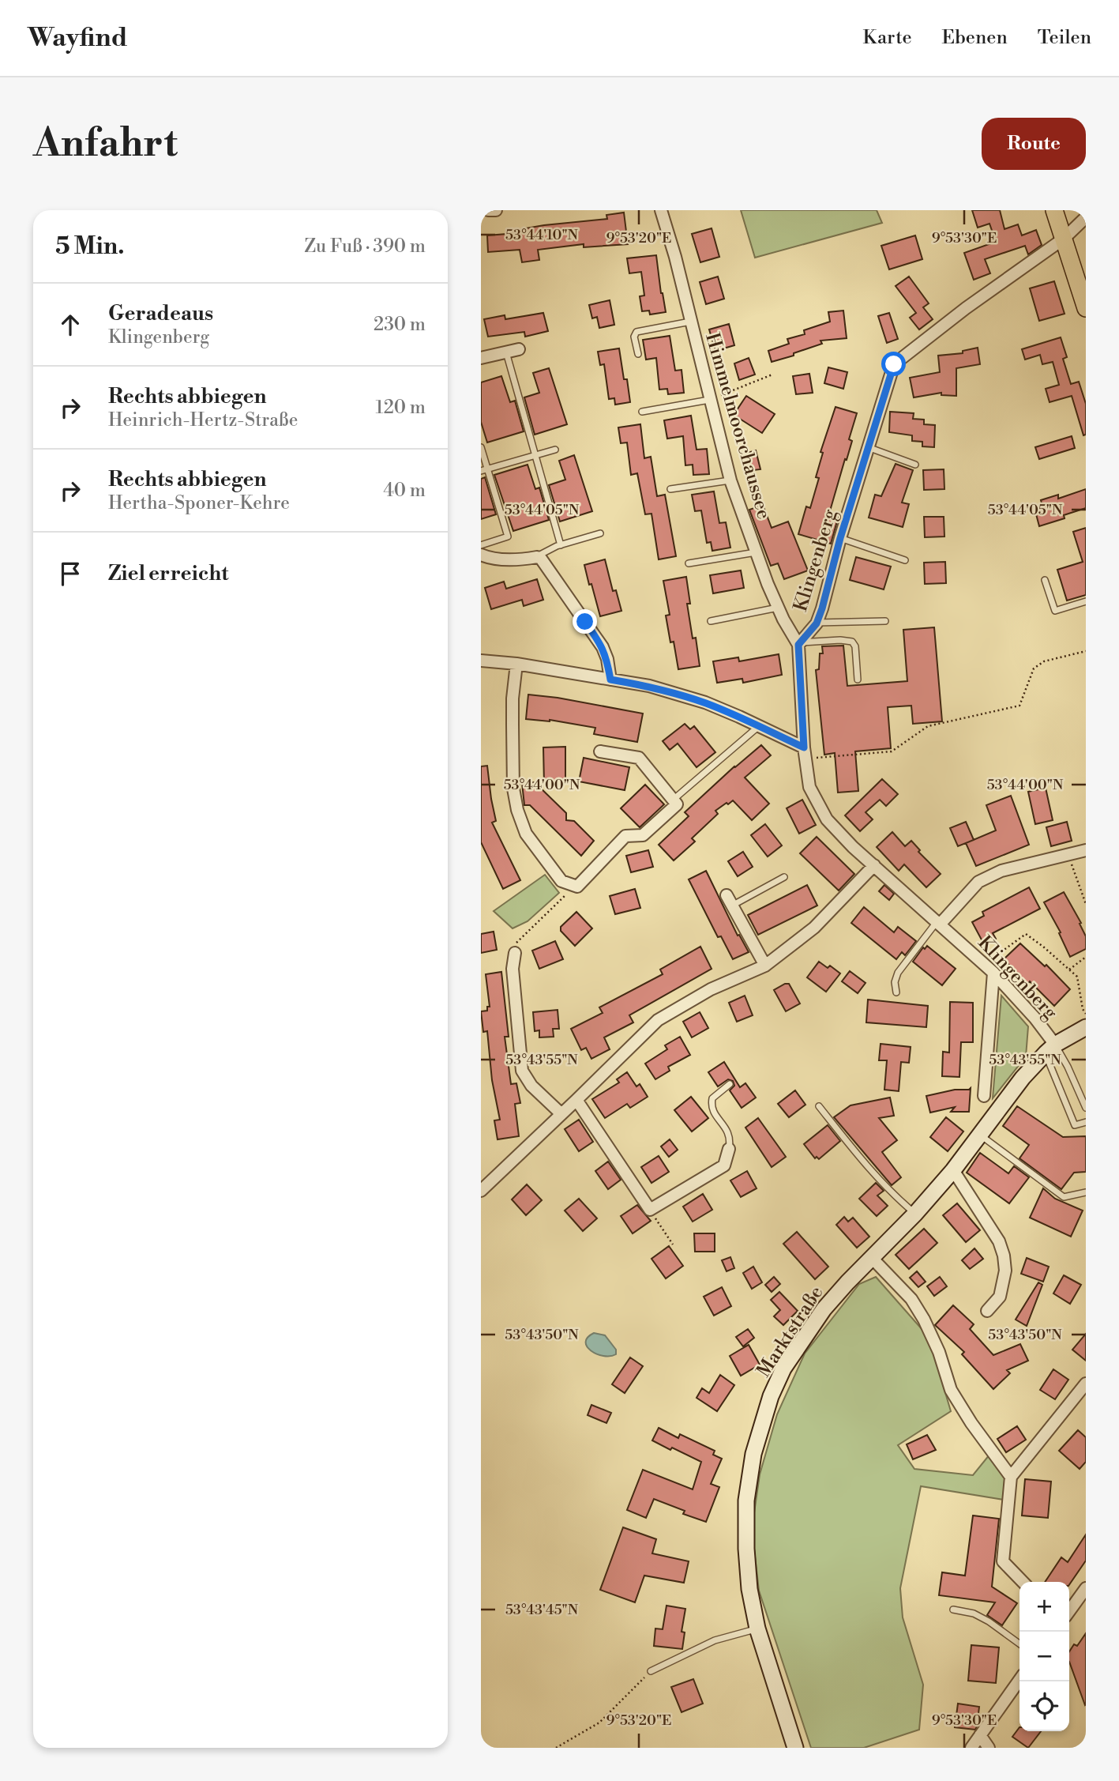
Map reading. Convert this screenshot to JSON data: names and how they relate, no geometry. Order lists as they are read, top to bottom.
{
  "streets": {
    "main road": ["Marktstraße"],
    "street": ["Himmelmoorchaussee", "Klingenberg"]
  },
  "crossings": [
    ["Himmelmoorchaussee", "Klingenberg"],
    ["Klingenberg", "Marktstraße"]
  ],
  "page": {
    "header": "Wayfind",
    "nav": ["Karte", "Ebenen", "Teilen"],
    "buttons": "Route",
    "title": "Anfahrt",
    "heading": ["5 Min.", "Zu Fuß · 390 m"],
    "list": [
      ["Geradeaus", "Klingenberg", "230 m"],
      ["Rechts abbiegen", "Heinrich-Hertz-Straße", "120 m"],
      ["Rechts abbiegen", "Hertha-Sponer-Kehre", "40 m"],
      "Ziel erreicht"
    ],
    "map_buttons": ["+", "−"]
  },
  "coordinates": [
    "53°44'10\"N",
    "9°53'20\"E",
    "9°53'30\"E",
    "53°44'05\"N",
    "53°44'00\"N",
    "53°43'55\"N",
    "53°43'50\"N",
    "53°43'45\"N"
  ]
}
